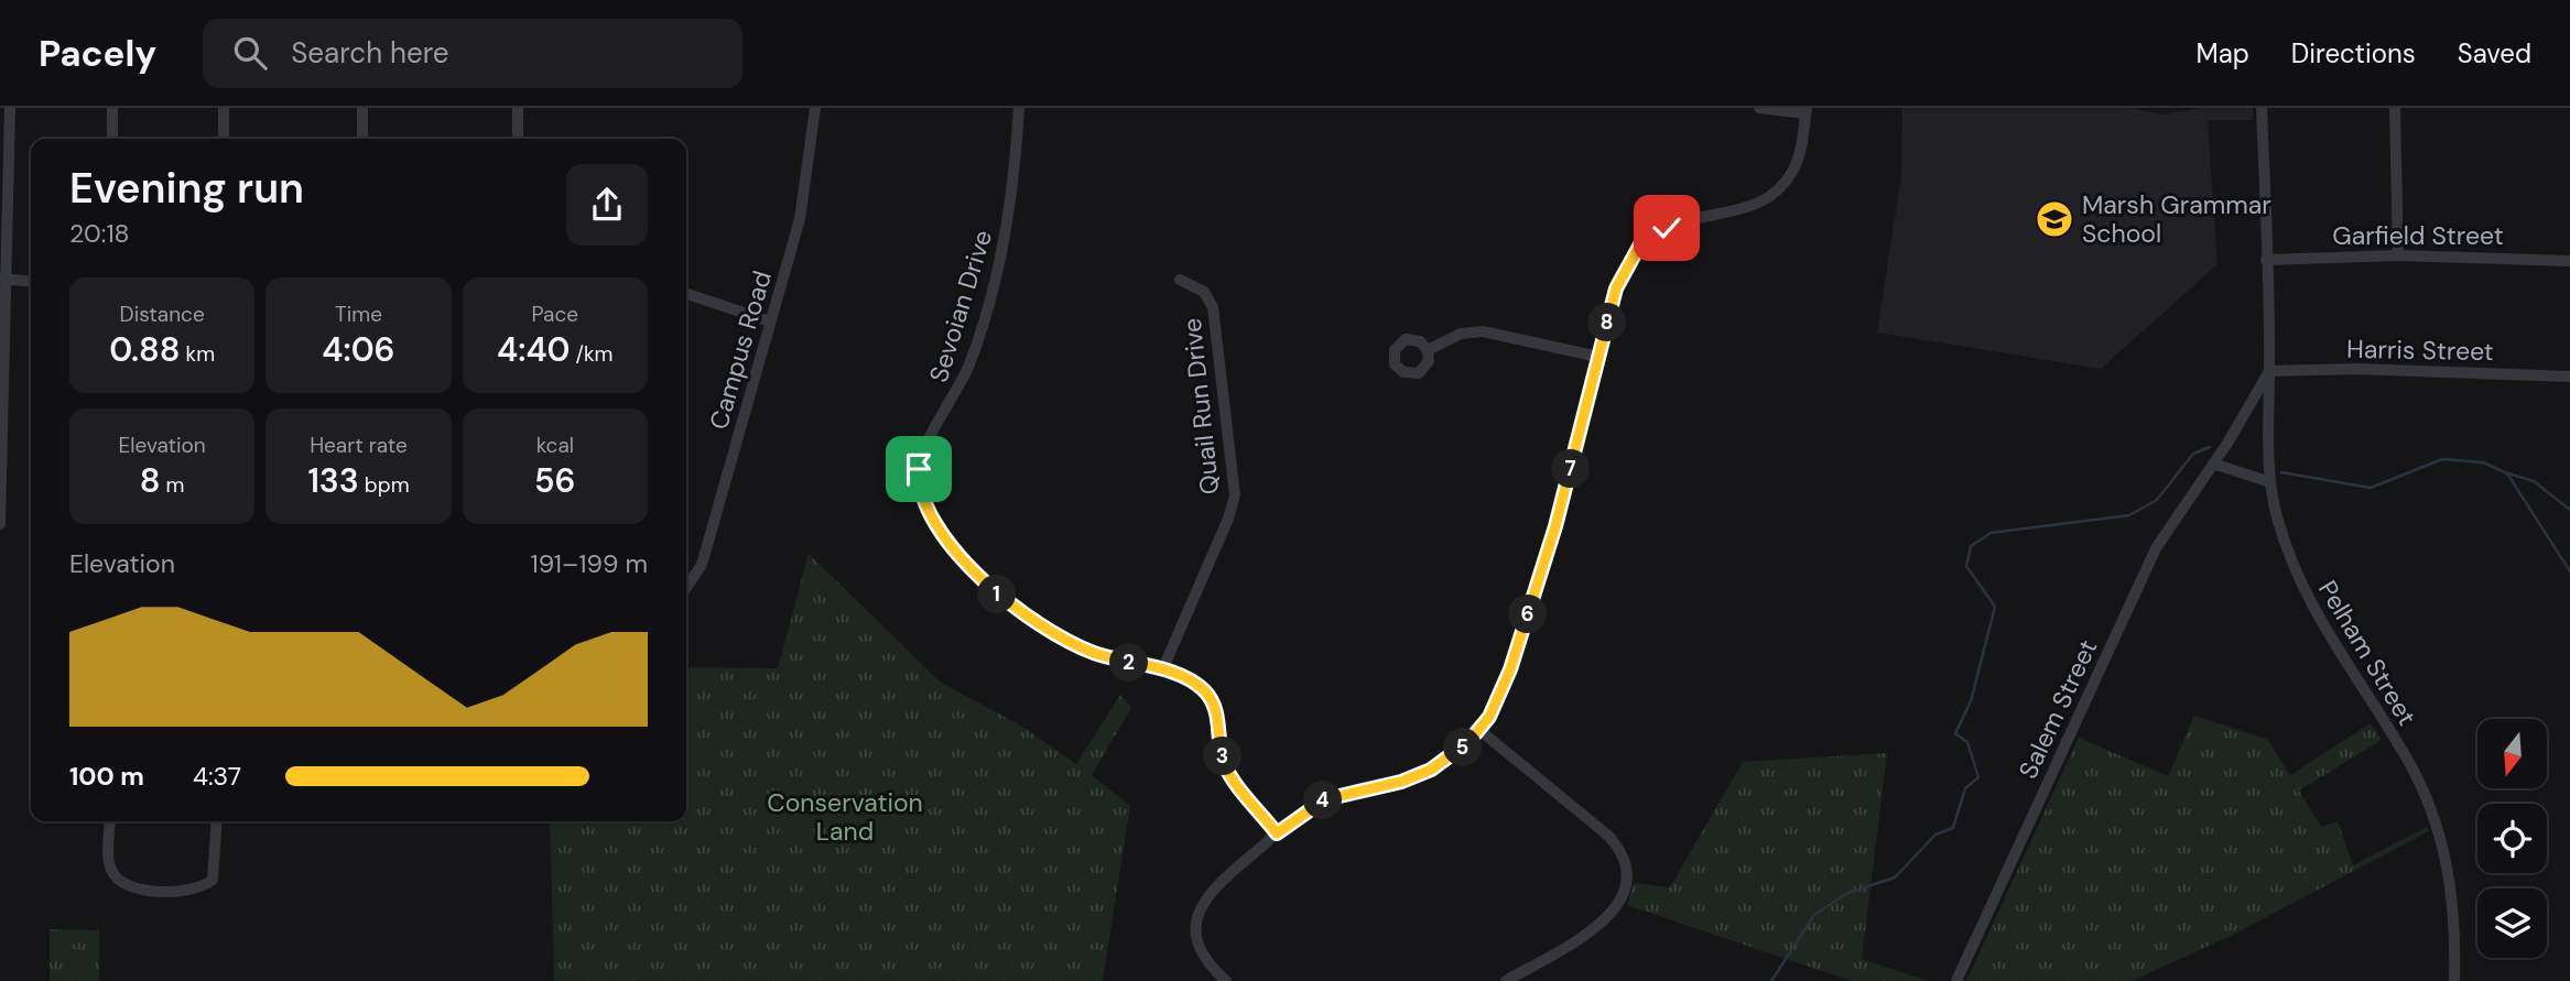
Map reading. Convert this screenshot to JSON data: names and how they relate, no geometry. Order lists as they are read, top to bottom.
{
  "streets": {
    "street": [
      "Garfield Street",
      "Sevoian Drive",
      "Campus Road",
      "Harris Street",
      "Quail Run Drive",
      "Pelham Street",
      "Salem Street"
    ]
  },
  "crossings": [
    ["Garfield Street", "Pelham Street"],
    ["Sevoian Drive", "Quail Run Drive"],
    ["Harris Street", "Pelham Street"],
    ["Harris Street", "Salem Street"],
    ["Pelham Street", "Salem Street"]
  ],
  "parks": ["Conservation Land"],
  "places": {
    "school or university": ["Marsh Grammar School"]
  },
  "north": "bottom",
  "page": {
    "header": "Pacely",
    "search": "Search here",
    "nav": ["Map", "Directions", "Saved"],
    "heading": ["Evening run", "20:18"],
    "stats": [
      ["Distance", "0.88 km"],
      ["Time", "4:06"],
      ["Pace", "4:40 /km"],
      ["Elevation", "8 m"],
      ["Heart rate", "133 bpm"],
      ["kcal", "56"]
    ],
    "pins": [
      "8",
      "7",
      "1",
      "6",
      "2",
      "5",
      "3",
      "4"
    ],
    "chart": ["Elevation", "191–199 m"],
    "list": [
      {
        "name": "100 m",
        "note": "4:37"
      }
    ]
  }
}
